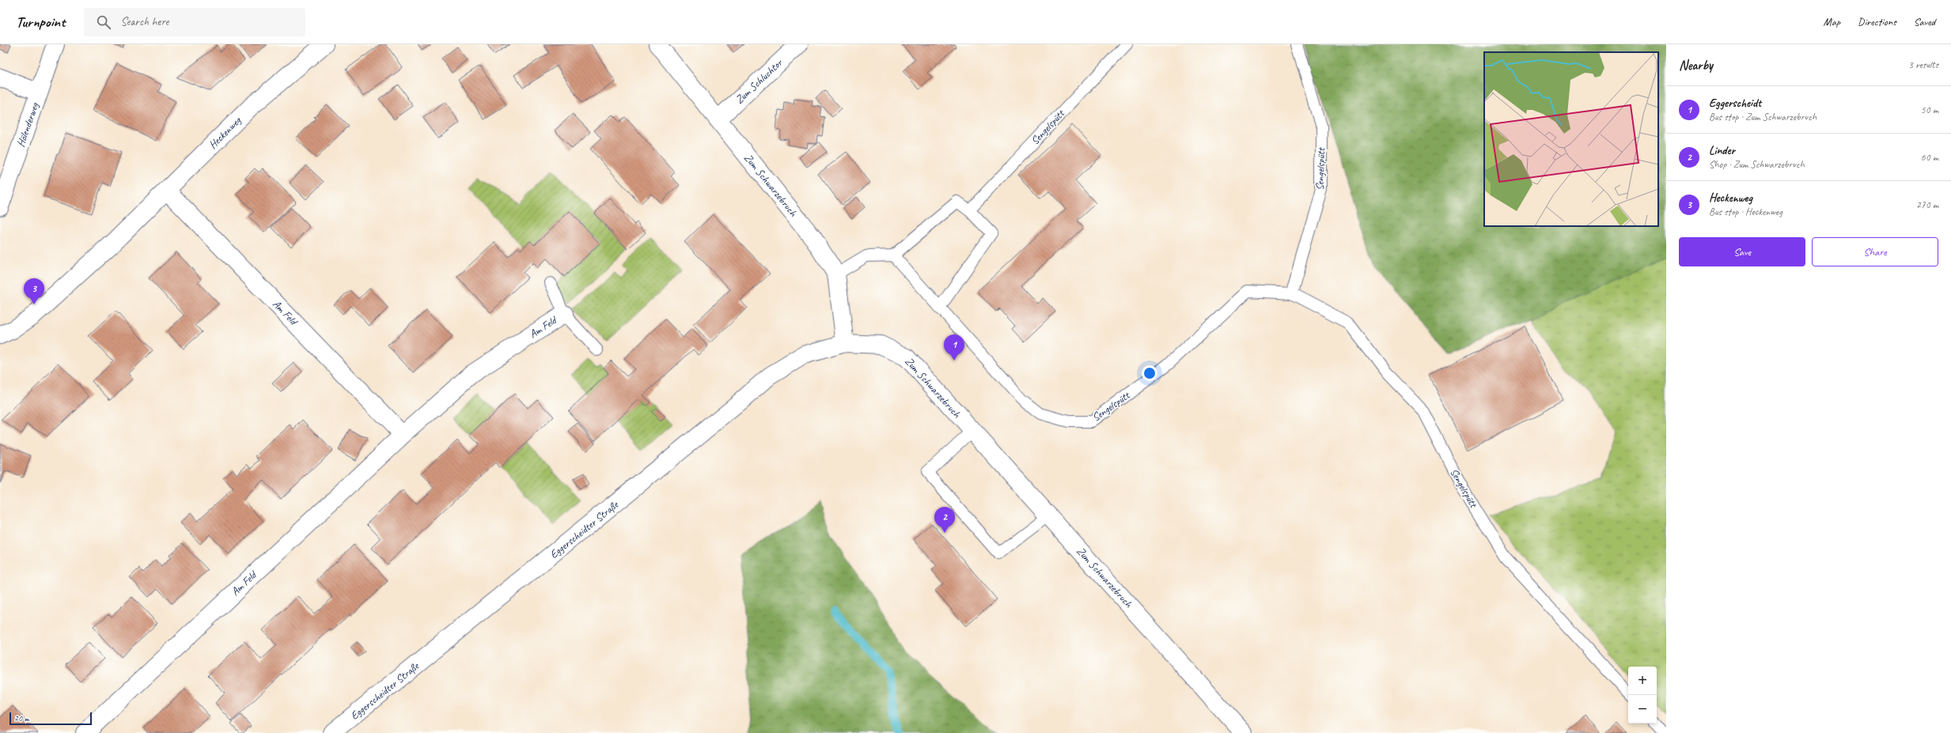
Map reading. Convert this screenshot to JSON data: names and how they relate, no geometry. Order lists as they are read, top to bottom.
{
  "streets": {
    "street": [
      "Zum Schluchtor",
      "Hölenderweg",
      "Heckenweg",
      "Zum Schwarzebruch",
      "Am Feld",
      "Eggerscheidter Straße"
    ],
    "lane": ["Sengelspütt"]
  },
  "crossings": [
    ["Zum Schluchtor", "Zum Schwarzebruch"],
    ["Heckenweg", "Am Feld"],
    ["Zum Schwarzebruch", "Eggerscheidter Straße"]
  ],
  "scale_bar": "20 m",
  "page": {
    "header": "Turnpoint",
    "search": "Search here",
    "nav": ["Map", "Directions", "Saved"],
    "heading": ["Nearby", "3 results"],
    "list": [
      {
        "mark": "1",
        "name": "Eggerscheidt",
        "note": "Bus stop · Zum Schwarzebruch",
        "value": "50 m"
      },
      {
        "mark": "2",
        "name": "Linder",
        "note": "Shop · Zum Schwarzebruch",
        "value": "60 m"
      },
      {
        "mark": "3",
        "name": "Heckenweg",
        "note": "Bus stop · Heckenweg",
        "value": "270 m"
      }
    ],
    "buttons": ["Save", "Share"],
    "pins": ["3", "1", "2"],
    "map_buttons": ["+", "−"],
    "scale": "20 m"
  }
}
